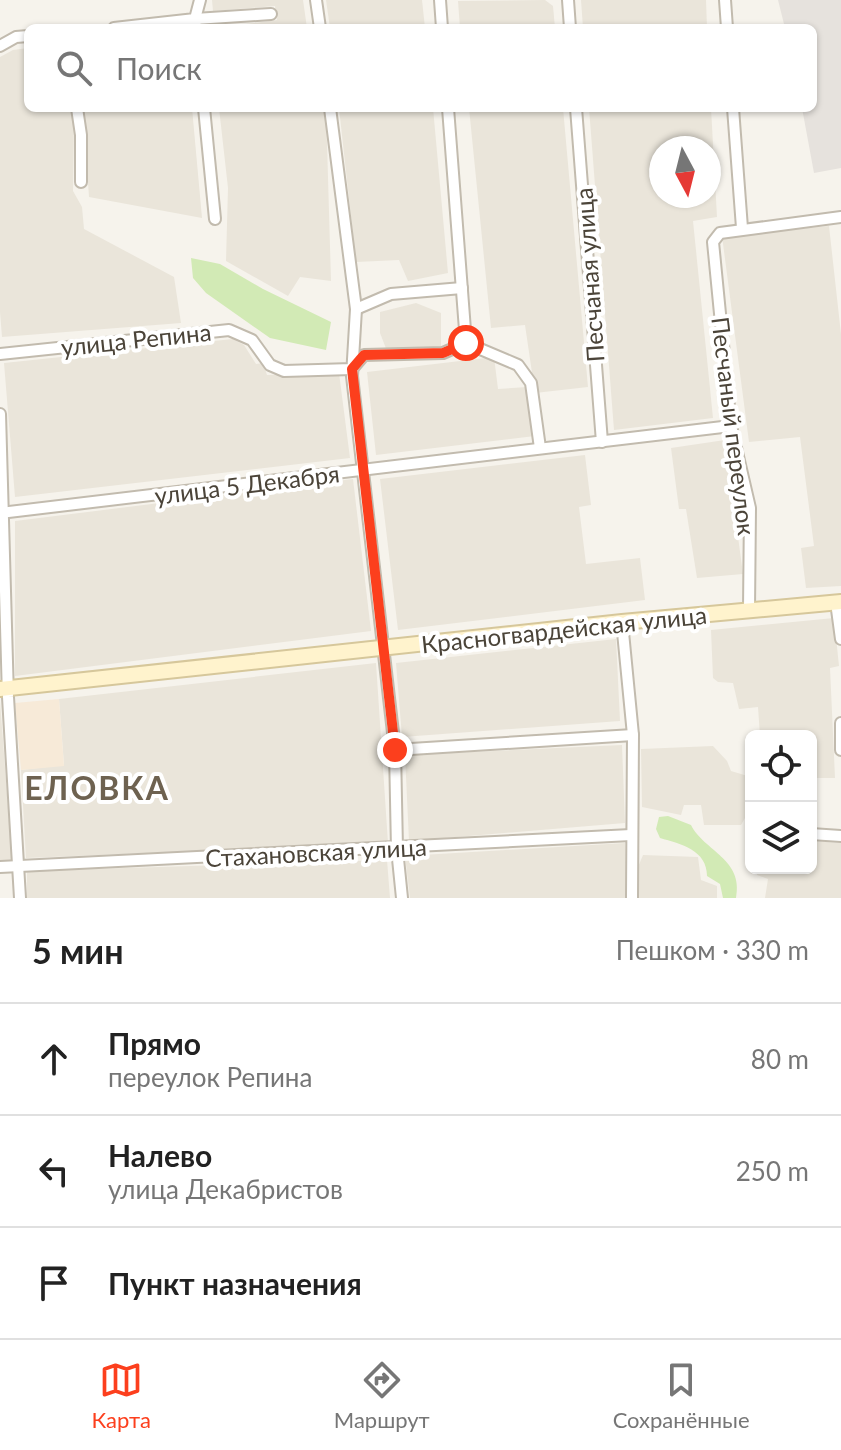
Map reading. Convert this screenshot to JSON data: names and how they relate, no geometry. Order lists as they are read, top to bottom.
{
  "streets": {
    "main road": ["Красногвардейская улица"],
    "street": [
      "Песчаная улица",
      "улица Репина",
      "Песчаный переулок",
      "улица 5 Декабря",
      "Стахановская улица"
    ]
  },
  "crossings": [
    ["Песчаная улица", "улица 5 Декабря"],
    ["Песчаный переулок", "улица 5 Декабря"],
    ["Песчаный переулок", "Красногвардейская улица"]
  ],
  "districts": ["ЕЛОВКА"],
  "north": "bottom",
  "page": {
    "search": "Поиск",
    "heading": ["5 мин", "Пешком · 330 m"],
    "list": [
      ["Прямо", "переулок Репина", "80 m"],
      ["Налево", "улица Декабристов", "250 m"],
      "Пункт назначения"
    ],
    "nav": ["Карта", "Маршрут", "Сохранённые"]
  }
}
